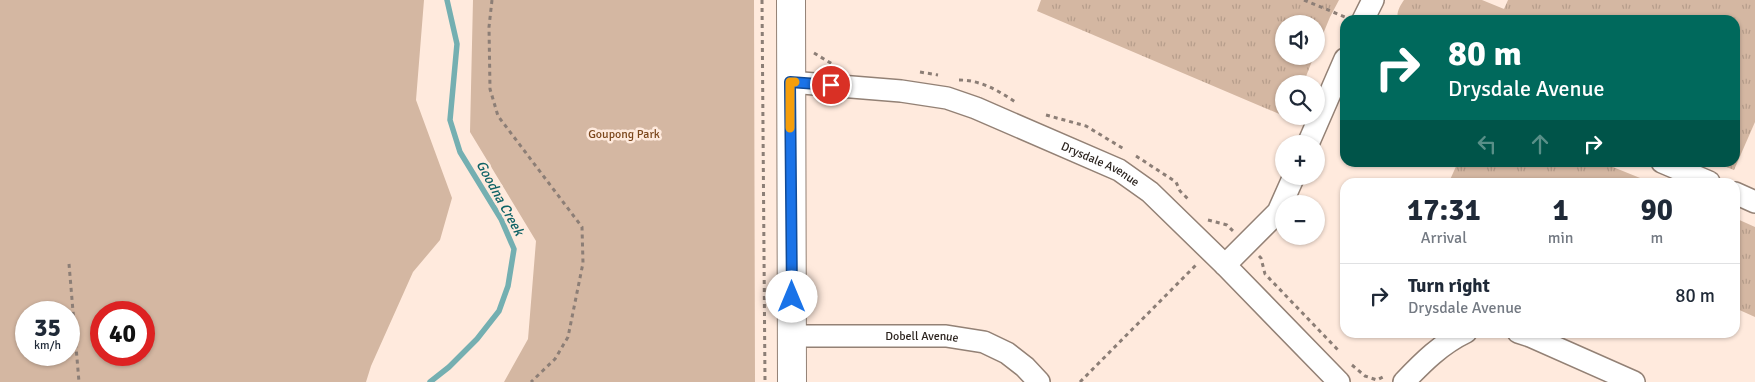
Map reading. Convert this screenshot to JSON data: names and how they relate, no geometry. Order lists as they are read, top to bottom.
{
  "streets": {
    "street": ["Drysdale Avenue", "Dobell Avenue"]
  },
  "water": ["Goodna Creek"],
  "parks": ["Goupong Park"],
  "page": {
    "map_buttons": ["+", "−"],
    "turn": ["80 m", "Drysdale Avenue"],
    "eta": [
      "17:31",
      "Arrival",
      "1",
      "min",
      "90",
      "m"
    ],
    "list": [
      {
        "name": "Turn right",
        "note": "Drysdale Avenue",
        "value": "80 m"
      }
    ],
    "speed": "35 km/h",
    "limit": "40"
  }
}
